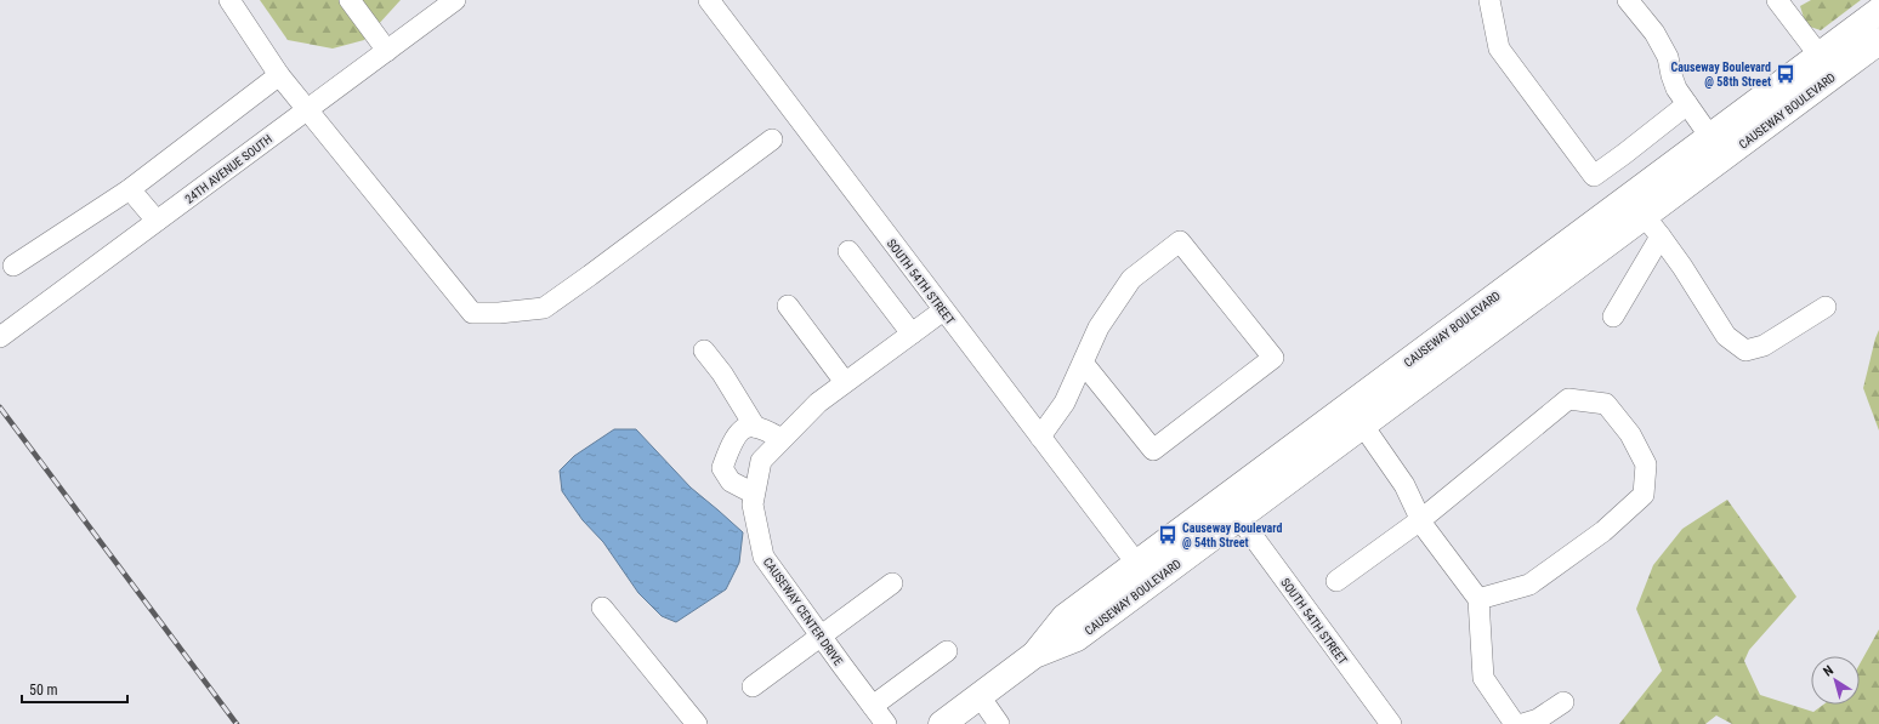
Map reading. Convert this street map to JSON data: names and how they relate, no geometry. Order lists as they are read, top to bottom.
{
  "streets": {
    "main road": ["CAUSEWAY BOULEVARD"],
    "street": ["24TH AVENUE SOUTH", "SOUTH 54TH STREET", "CAUSEWAY CENTER DRIVE"]
  },
  "crossings": [
    ["CAUSEWAY BOULEVARD", "SOUTH 54TH STREET"],
    ["SOUTH 54TH STREET", "CAUSEWAY CENTER DRIVE"]
  ],
  "places": {
    "bus stop": ["Causeway Boulevard @ 58th Street", "Causeway Boulevard @ 54th Street"]
  },
  "scale_bar": "50 m",
  "north": "top left"
}
